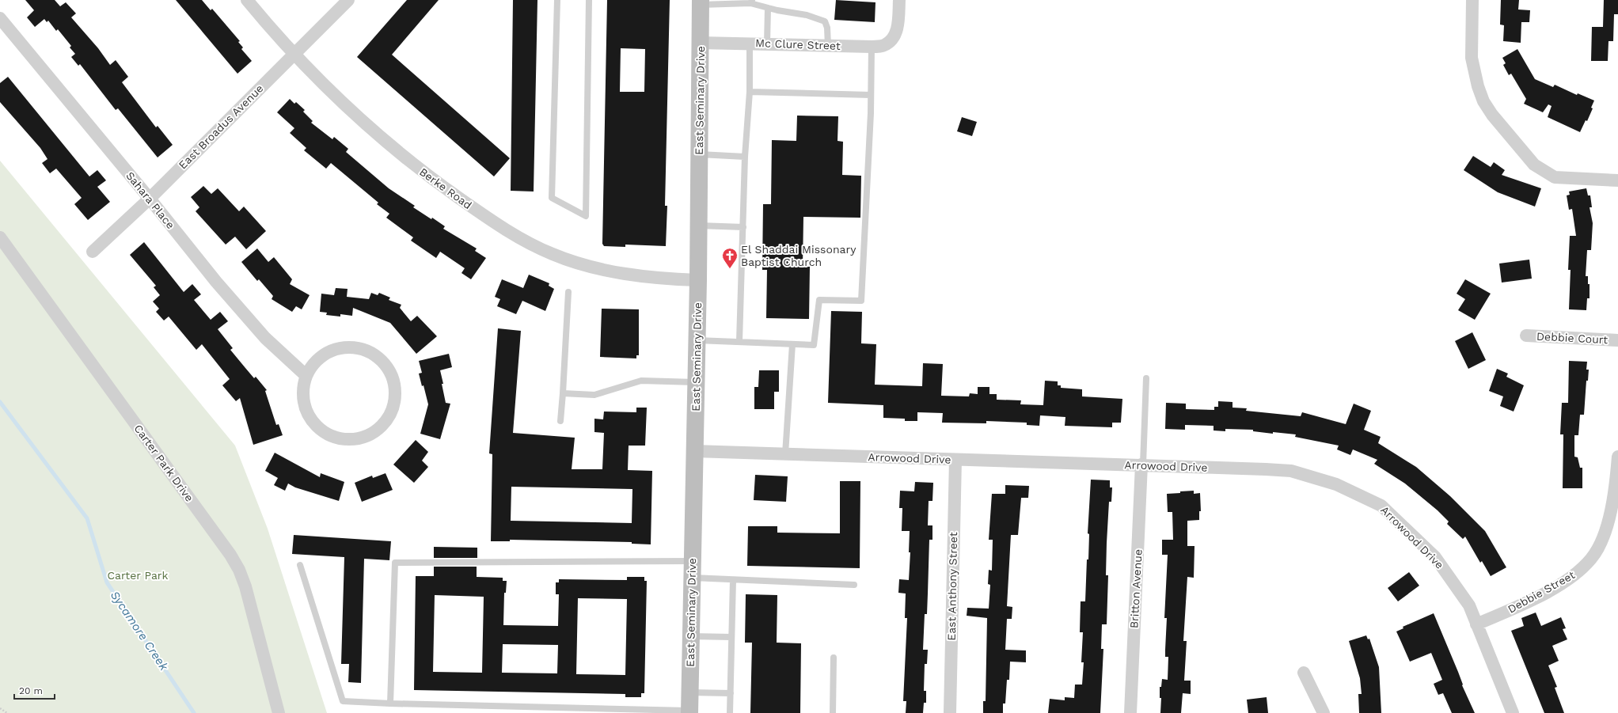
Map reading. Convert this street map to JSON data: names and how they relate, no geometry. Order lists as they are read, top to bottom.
{
  "streets": {
    "main road": ["East Seminary Drive"],
    "street": [
      "Mc Clure Street",
      "East Broadus Avenue",
      "Berke Road",
      "Sahara Place",
      "Debbie Court",
      "Arrowood Drive",
      "Carter Park Drive",
      "East Anthony Street",
      "Britton Avenue",
      "Debbie Street"
    ]
  },
  "crossings": [
    ["Mc Clure Street", "East Seminary Drive"],
    ["East Seminary Drive", "Berke Road"],
    ["East Seminary Drive", "Arrowood Drive"],
    ["East Broadus Avenue", "Berke Road"],
    ["East Broadus Avenue", "Sahara Place"],
    ["Arrowood Drive", "East Anthony Street"],
    ["Arrowood Drive", "Britton Avenue"],
    ["Arrowood Drive", "Debbie Street"]
  ],
  "water": ["Sycamore Creek"],
  "parks": ["Carter Park"],
  "places": {
    "church": ["El Shaddai Missonary Baptist Church"]
  },
  "scale_bar": "20 m"
}
